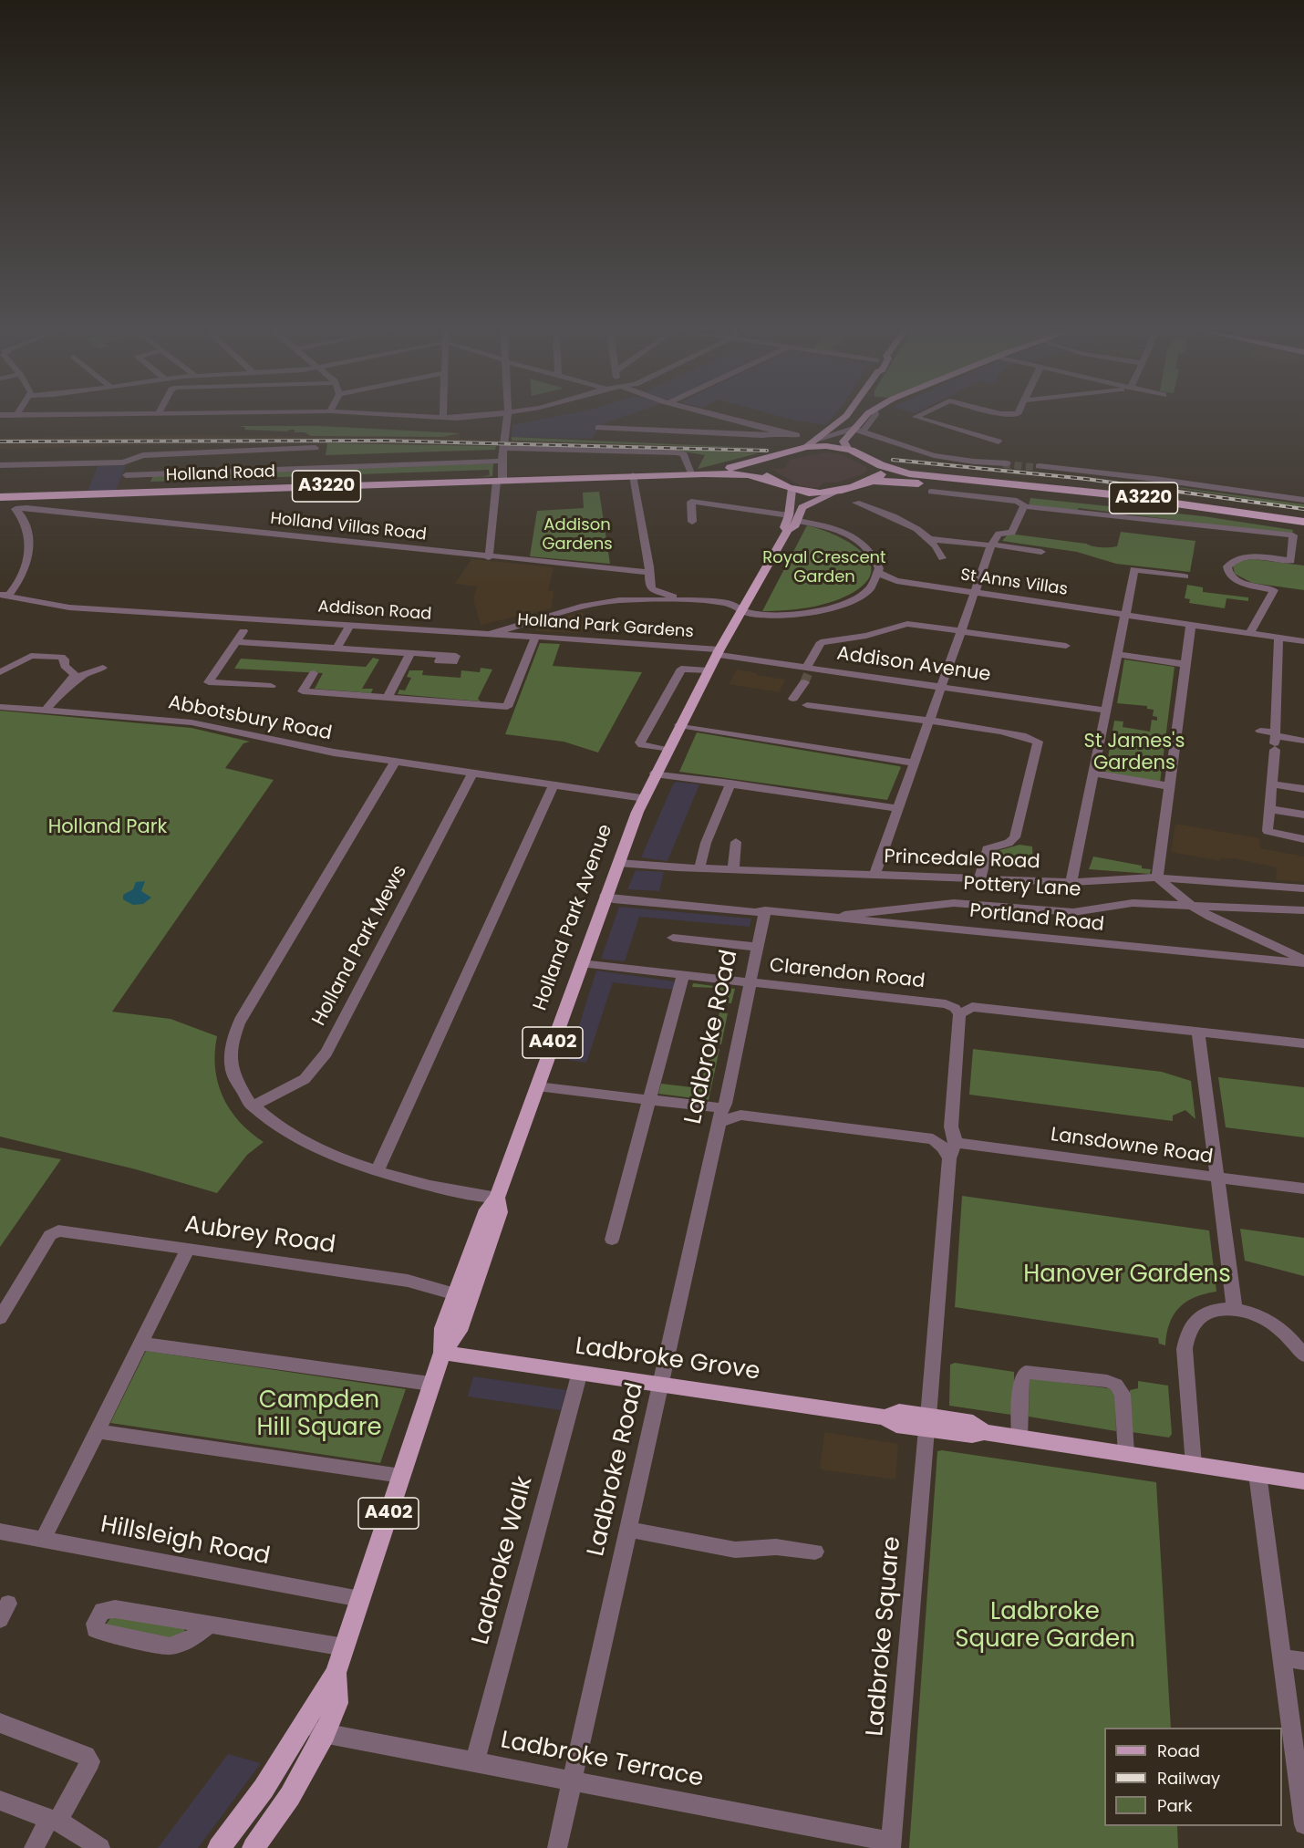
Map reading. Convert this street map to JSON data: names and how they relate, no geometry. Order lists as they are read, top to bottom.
{
  "streets": {
    "highway": ["Holland Road", "A3220"],
    "main road": ["Holland Park Avenue", "A402", "Ladbroke Grove"],
    "street": [
      "Holland Villas Road",
      "St Anns Villas",
      "Addison Road",
      "Holland Park Gardens",
      "Addison Avenue",
      "Abbotsbury Road",
      "Princedale Road",
      "Pottery Lane",
      "Portland Road",
      "Holland Park Mews",
      "Clarendon Road",
      "Ladbroke Road",
      "Lansdowne Road",
      "Aubrey Road",
      "Hillsleigh Road",
      "Ladbroke Walk",
      "Ladbroke Square",
      "Ladbroke Terrace"
    ]
  },
  "crossings": [
    ["Holland Road", "A3220"],
    ["A3220", "Holland Park Avenue"],
    ["Holland Villas Road", "Addison Road"],
    ["St Anns Villas", "Addison Road"],
    ["Addison Road", "Holland Park Gardens"],
    ["Addison Road", "Holland Park Avenue"],
    ["Holland Park Gardens", "Addison Avenue"],
    ["Holland Park Gardens", "Holland Park Avenue"],
    ["Addison Avenue", "Holland Park Avenue"],
    ["Princedale Road", "Holland Park Avenue"],
    ["Pottery Lane", "Portland Road"],
    ["Holland Park Avenue", "Portland Road"],
    ["Holland Park Avenue", "Clarendon Road"],
    ["Holland Park Avenue", "A402"],
    ["Holland Park Avenue", "Lansdowne Road"],
    ["Holland Park Avenue", "Aubrey Road"],
    ["Holland Park Avenue", "Ladbroke Grove"],
    ["Holland Park Avenue", "Hillsleigh Road"],
    ["Holland Park Avenue", "Ladbroke Terrace"],
    ["Portland Road", "Ladbroke Road"],
    ["Clarendon Road", "Ladbroke Road"],
    ["Clarendon Road", "Ladbroke Square"],
    ["Ladbroke Road", "Lansdowne Road"],
    ["Ladbroke Road", "Ladbroke Grove"],
    ["Ladbroke Road", "Ladbroke Terrace"],
    ["A402", "Ladbroke Terrace"],
    ["Lansdowne Road", "Ladbroke Square"],
    ["Ladbroke Grove", "Ladbroke Walk"],
    ["Ladbroke Grove", "Ladbroke Square"],
    ["Ladbroke Walk", "Ladbroke Terrace"],
    ["Ladbroke Square", "Ladbroke Terrace"]
  ],
  "parks": [
    "Addison Gardens",
    "Royal Crescent Garden",
    "St James's Gardens",
    "Holland Park",
    "Hanover Gardens",
    "Campden Hill Square",
    "Ladbroke Square Garden"
  ],
  "legend": ["Road", "Railway", "Park"]
}
